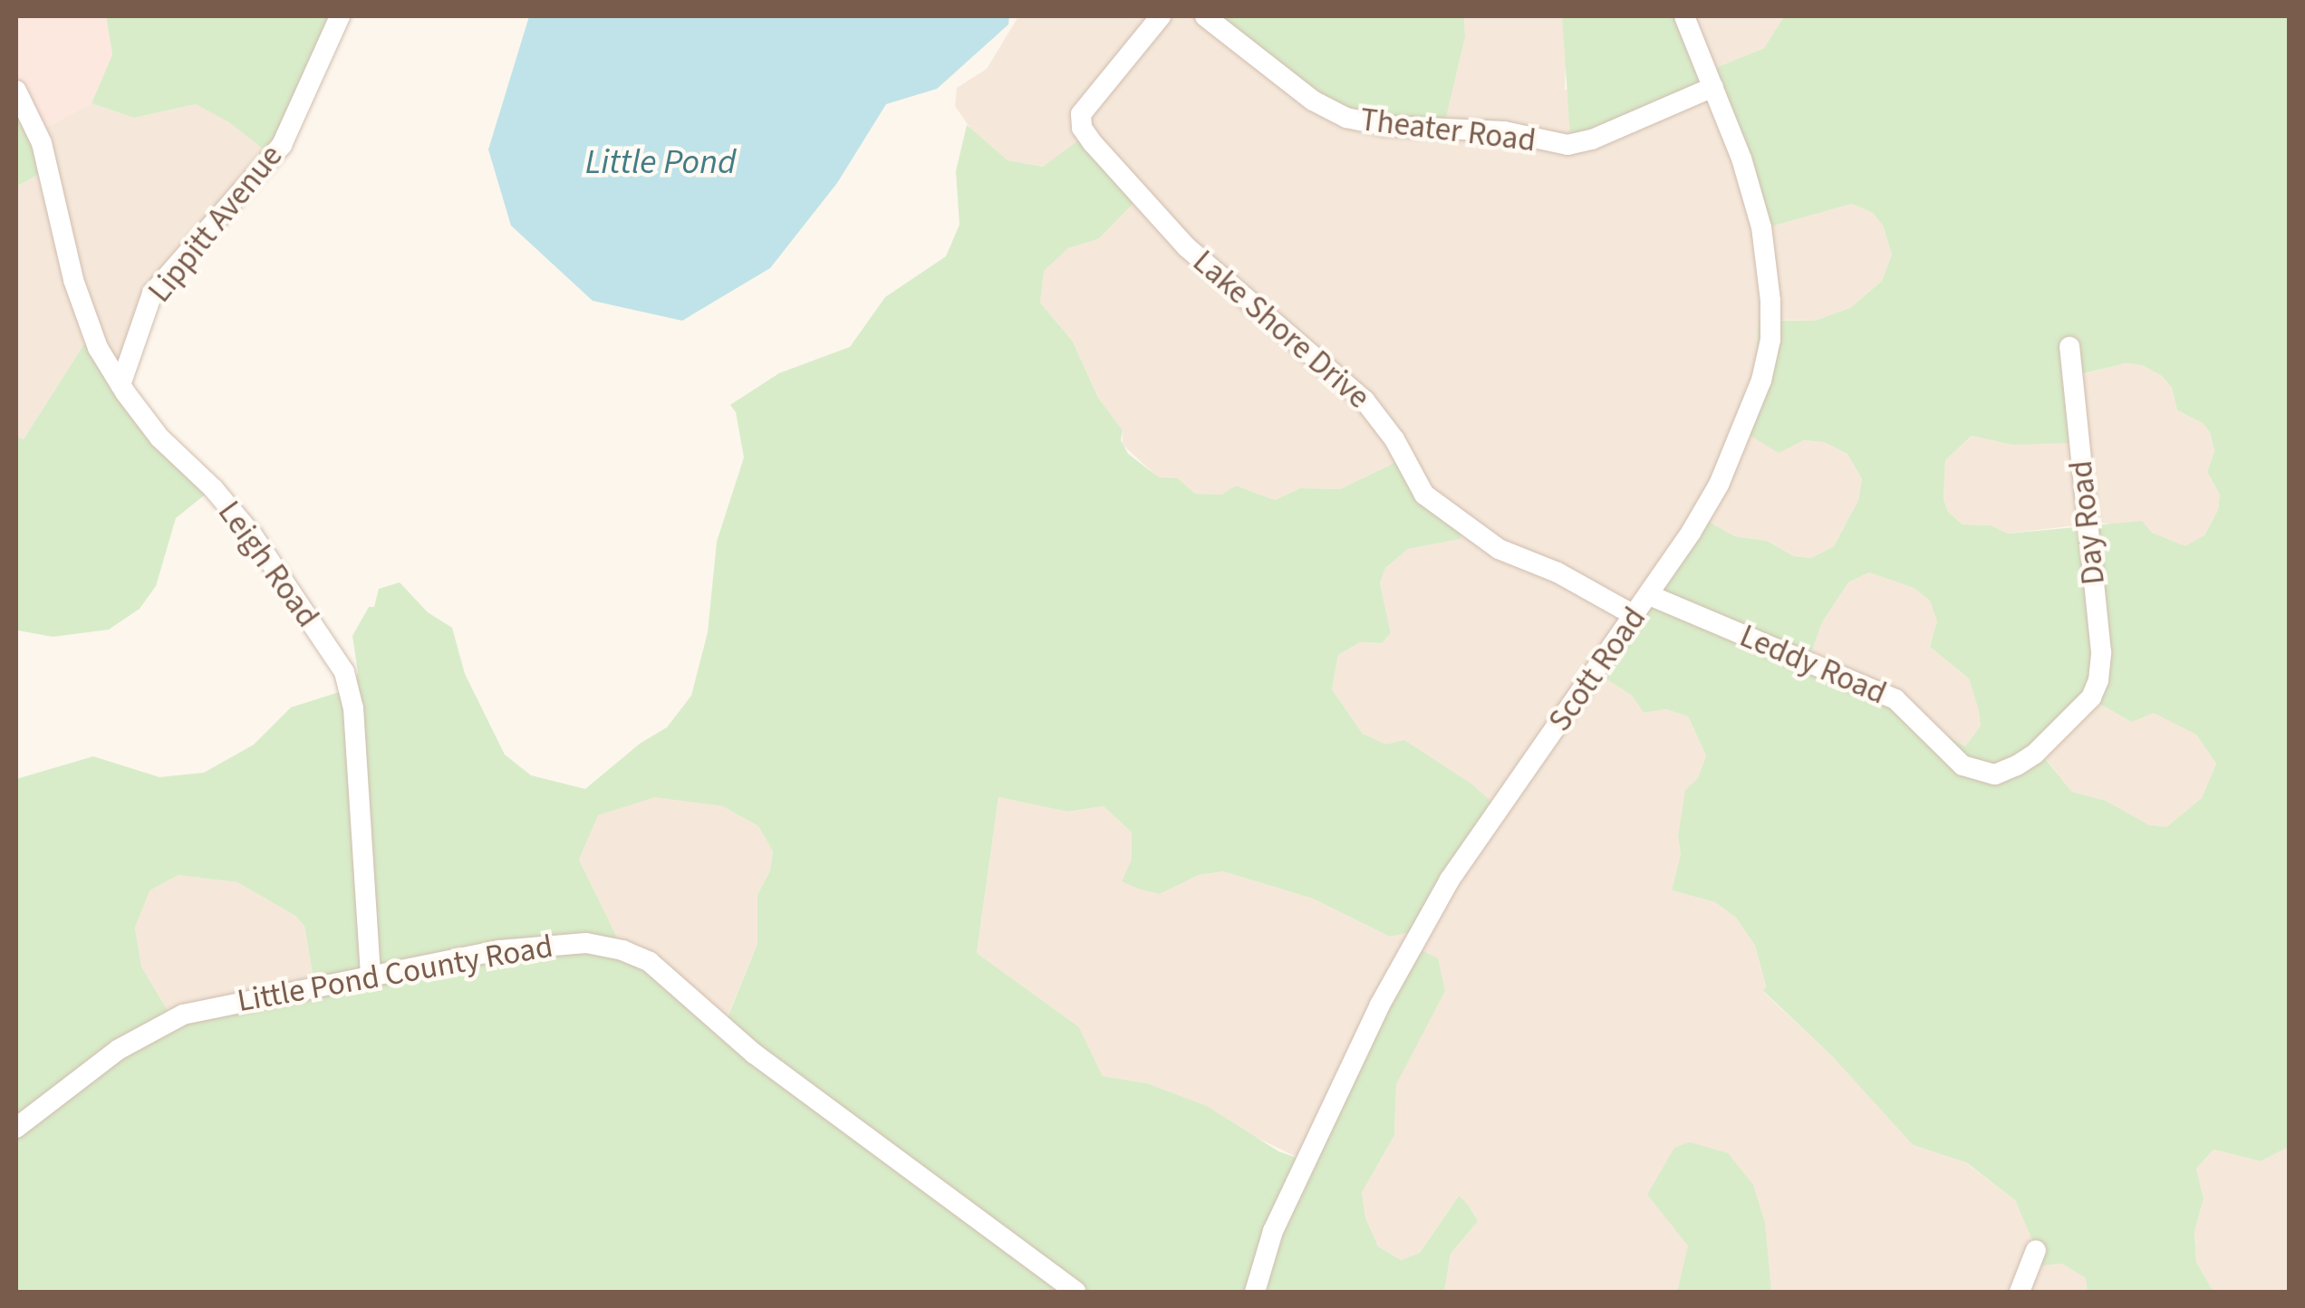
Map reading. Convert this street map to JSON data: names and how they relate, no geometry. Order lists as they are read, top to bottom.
{
  "streets": {
    "street": [
      "Theater Road",
      "Lippitt Avenue",
      "Lake Shore Drive",
      "Day Road",
      "Leigh Road",
      "Leddy Road",
      "Scott Road",
      "Little Pond County Road"
    ]
  },
  "crossings": [
    ["Theater Road", "Scott Road"],
    ["Lippitt Avenue", "Leigh Road"],
    ["Lake Shore Drive", "Scott Road"],
    ["Day Road", "Leddy Road"],
    ["Leigh Road", "Little Pond County Road"],
    ["Leddy Road", "Scott Road"]
  ],
  "water": ["Little Pond"]
}
